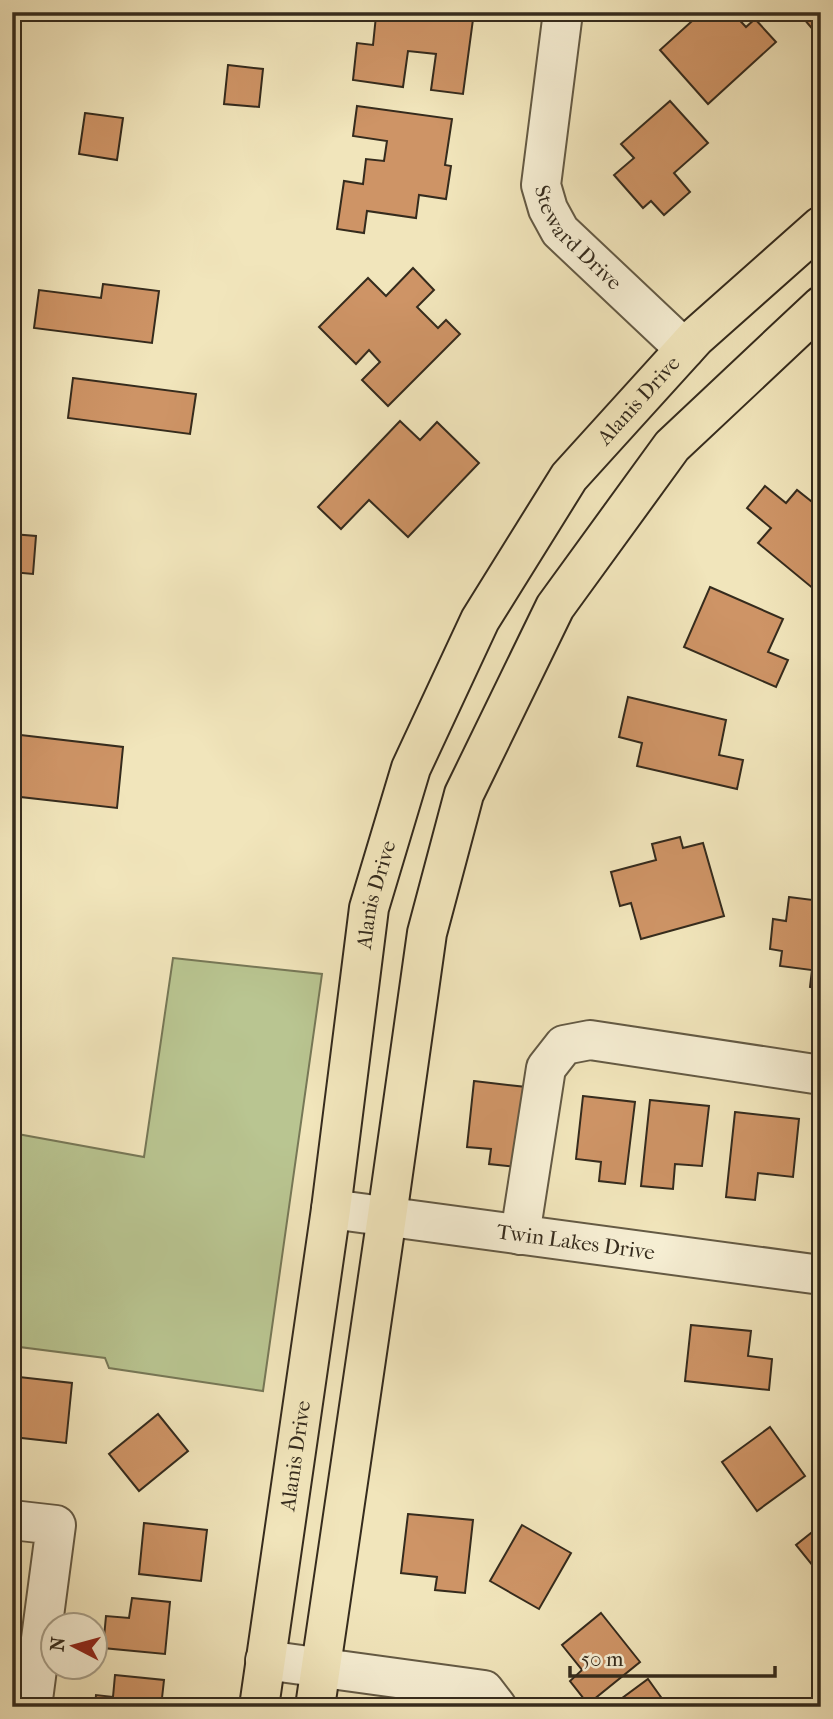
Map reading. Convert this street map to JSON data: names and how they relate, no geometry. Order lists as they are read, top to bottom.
{
  "streets": {
    "main road": ["Alanis Drive"],
    "street": ["Steward Drive", "Twin Lakes Drive"]
  },
  "crossings": [
    ["Steward Drive", "Alanis Drive"],
    ["Alanis Drive", "Twin Lakes Drive"]
  ],
  "scale_bar": "50 m",
  "north": "left"
}
